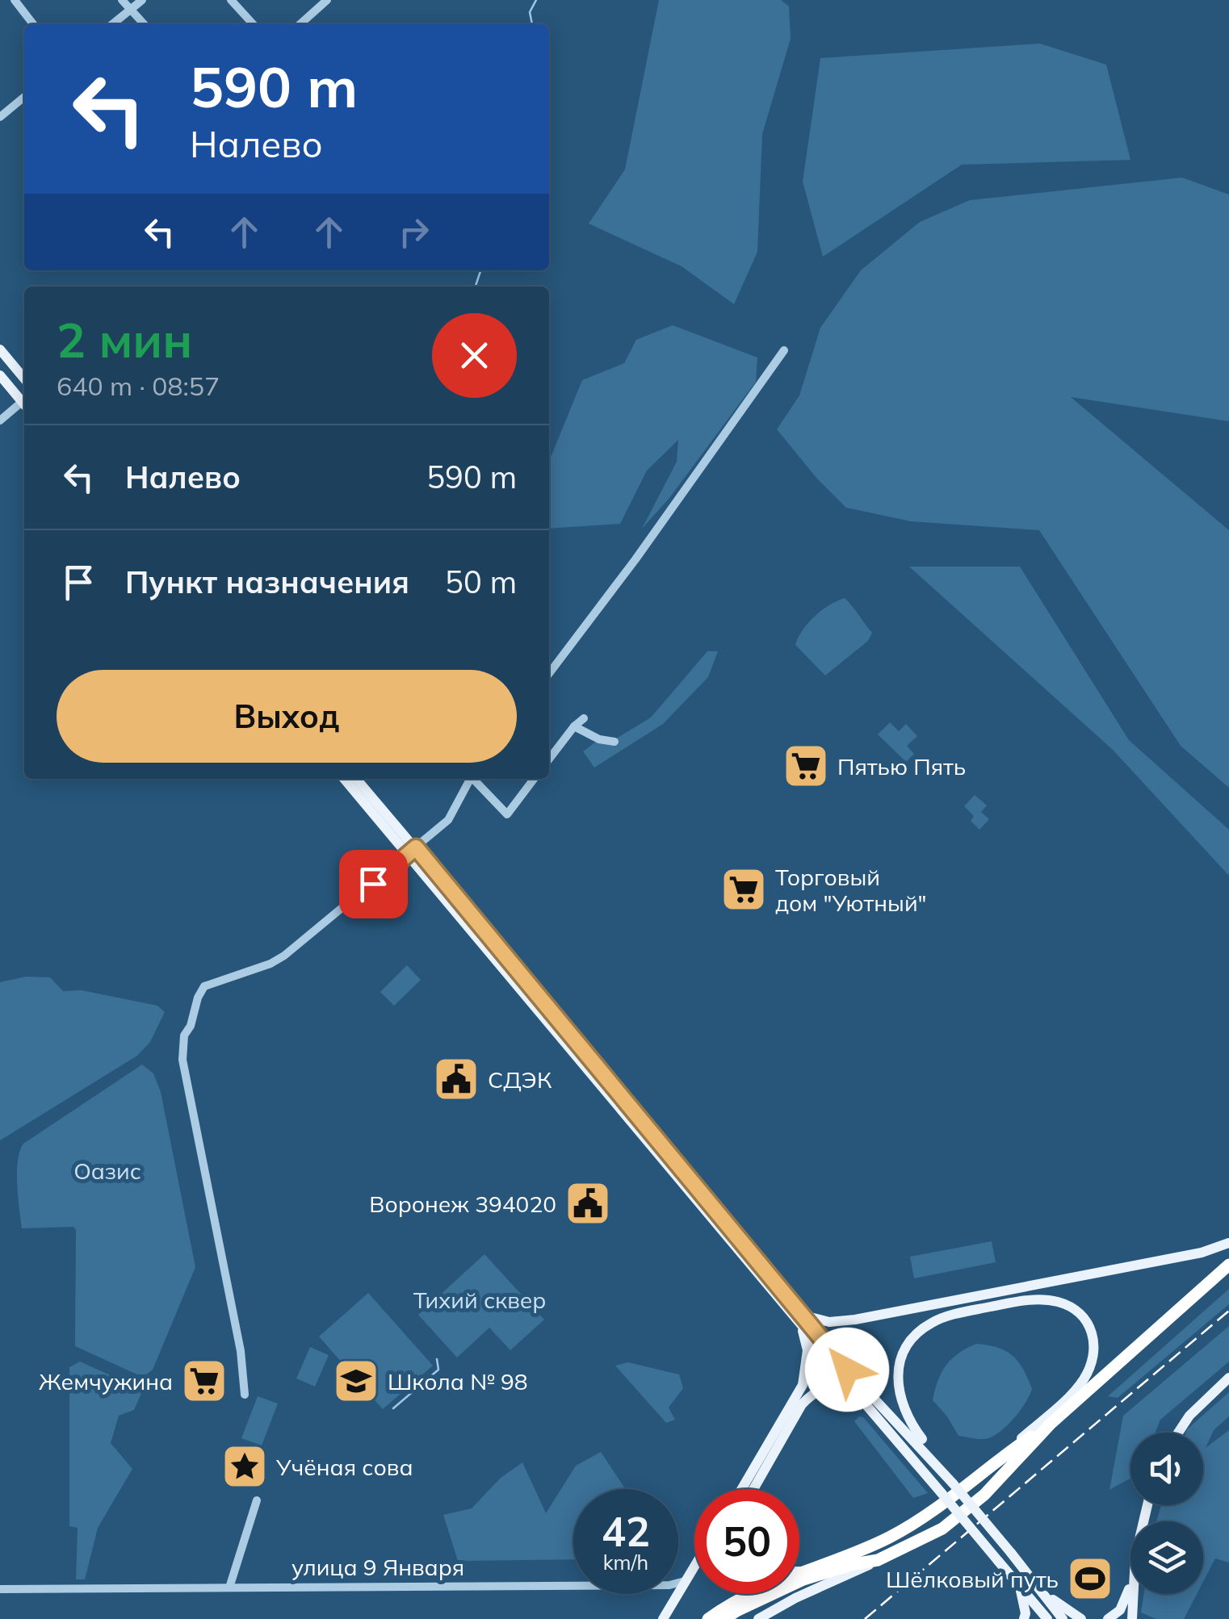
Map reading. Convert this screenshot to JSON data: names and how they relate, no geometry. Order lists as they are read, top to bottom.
{
  "streets": {
    "street": ["улица 9 Января"]
  },
  "parks": ["Оазис", "Тихий сквер"],
  "places": {
    "supermarket": ["Пятью Пять", "Торговый дом \"Уютный\"", "Жемчужина"],
    "public building": ["СДЭК", "Воронеж 394020"],
    "school or university": ["Школа № 98"],
    "place": ["Учёная сова"],
    "sports": ["Шёлковый путь"]
  },
  "page": {
    "turn": ["590 m", "Налево"],
    "heading": ["2 мин", "640 m · 08:57"],
    "list": [
      {
        "name": "Налево",
        "value": "590 m"
      },
      {
        "name": "Пункт назначения",
        "value": "50 m"
      }
    ],
    "buttons": "Выход",
    "speed": "42 km/h",
    "limit": "50"
  }
}
